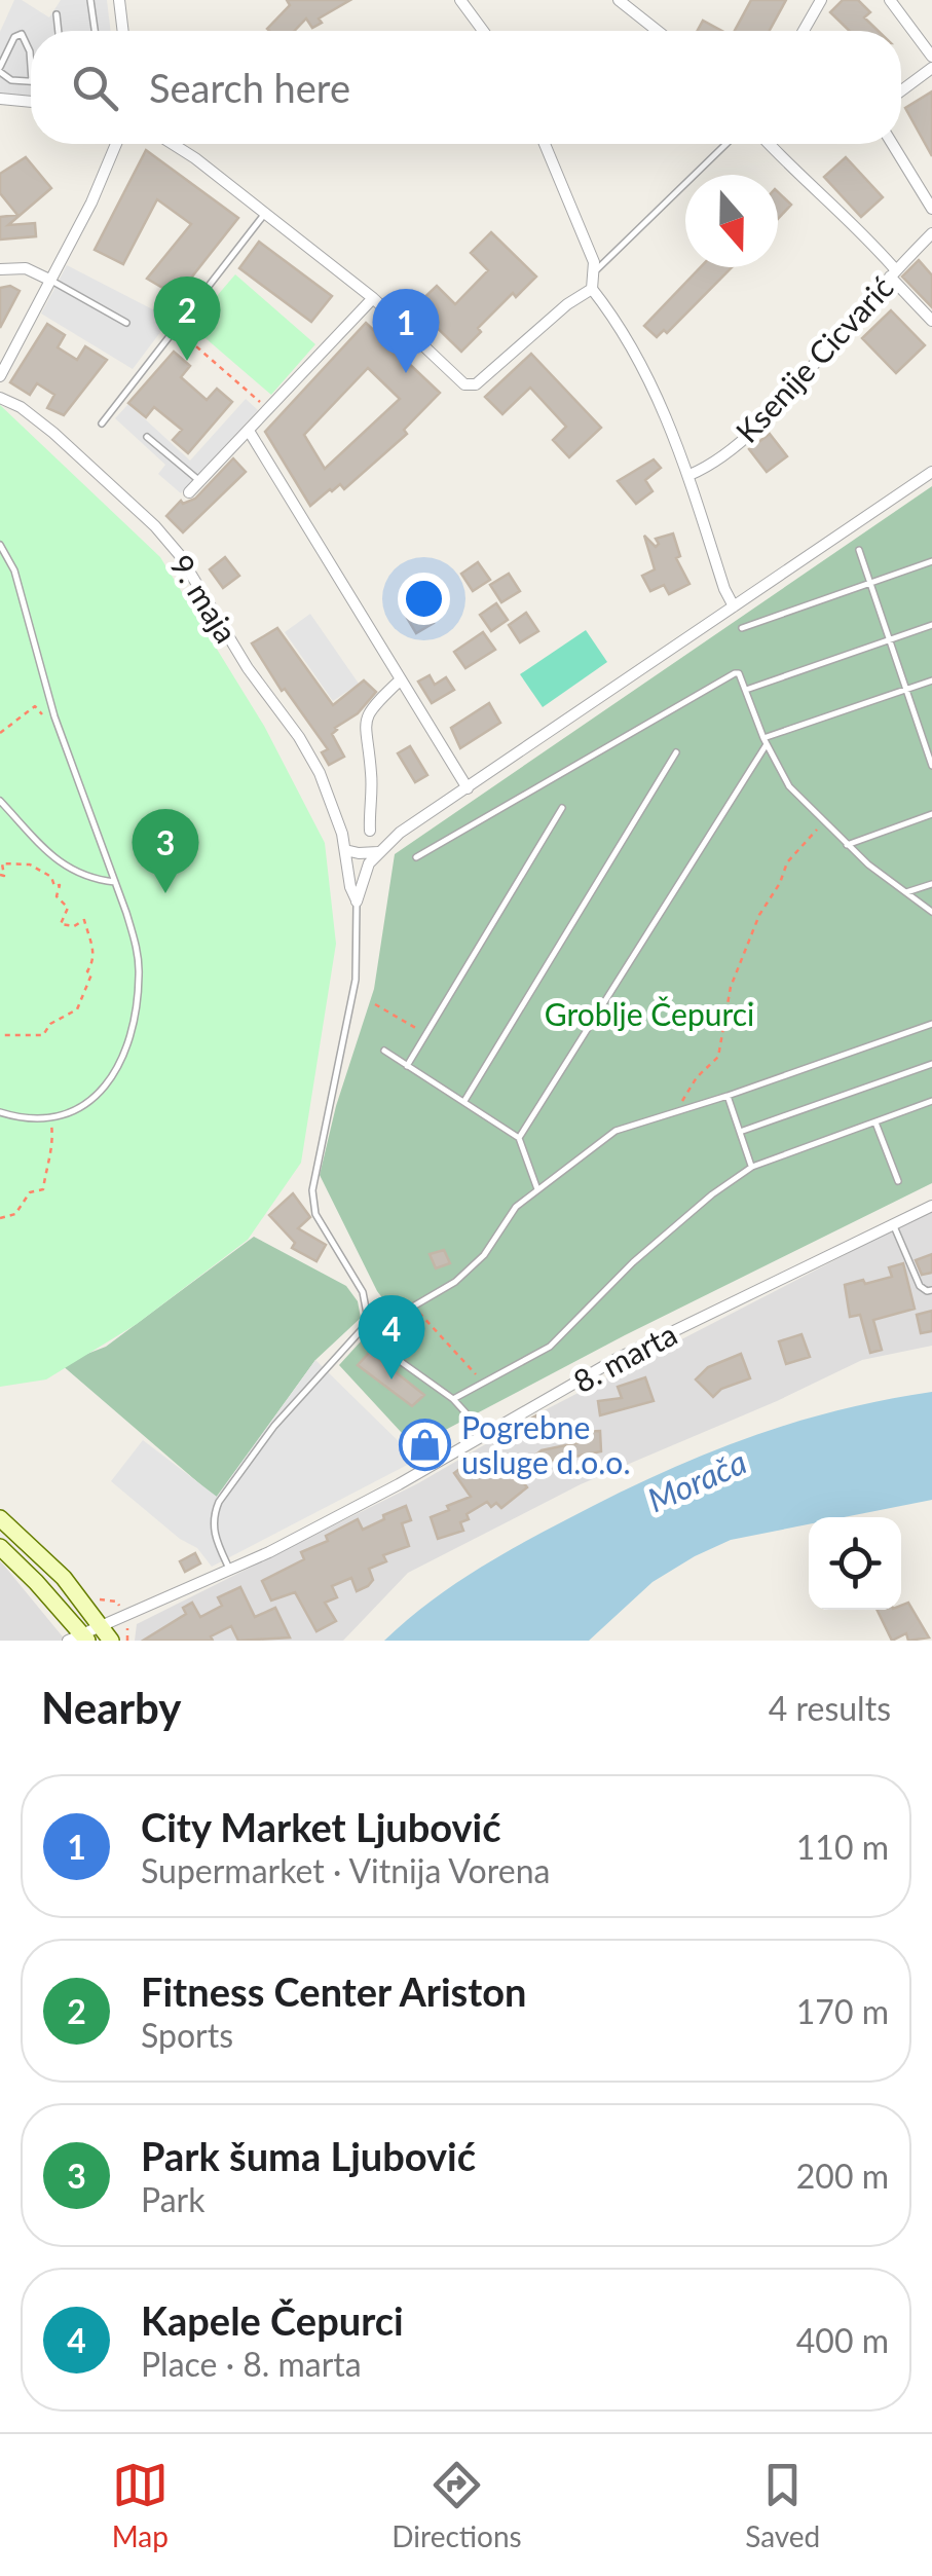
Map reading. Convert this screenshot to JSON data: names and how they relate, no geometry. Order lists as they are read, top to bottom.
{
  "streets": {
    "street": ["Ksenije Cicvarić", "9. maja", "8. marta"]
  },
  "water": ["Morača"],
  "parks": ["Groblje Čepurci"],
  "places": {
    "shop": ["Pogrebne usluge d.o.o."]
  },
  "north": "bottom",
  "page": {
    "search": "Search here",
    "pins": [
      "2",
      "1",
      "3",
      "4"
    ],
    "heading": ["Nearby", "4 results"],
    "list": [
      {
        "mark": "1",
        "name": "City Market Ljubović",
        "note": "Supermarket · Vitnija Vorena",
        "value": "110 m"
      },
      {
        "mark": "2",
        "name": "Fitness Center Ariston",
        "note": "Sports",
        "value": "170 m"
      },
      {
        "mark": "3",
        "name": "Park šuma Ljubović",
        "note": "Park",
        "value": "200 m"
      },
      {
        "mark": "4",
        "name": "Kapele Čepurci",
        "note": "Place · 8. marta",
        "value": "400 m"
      }
    ],
    "nav": ["Map", "Directions", "Saved"]
  }
}
